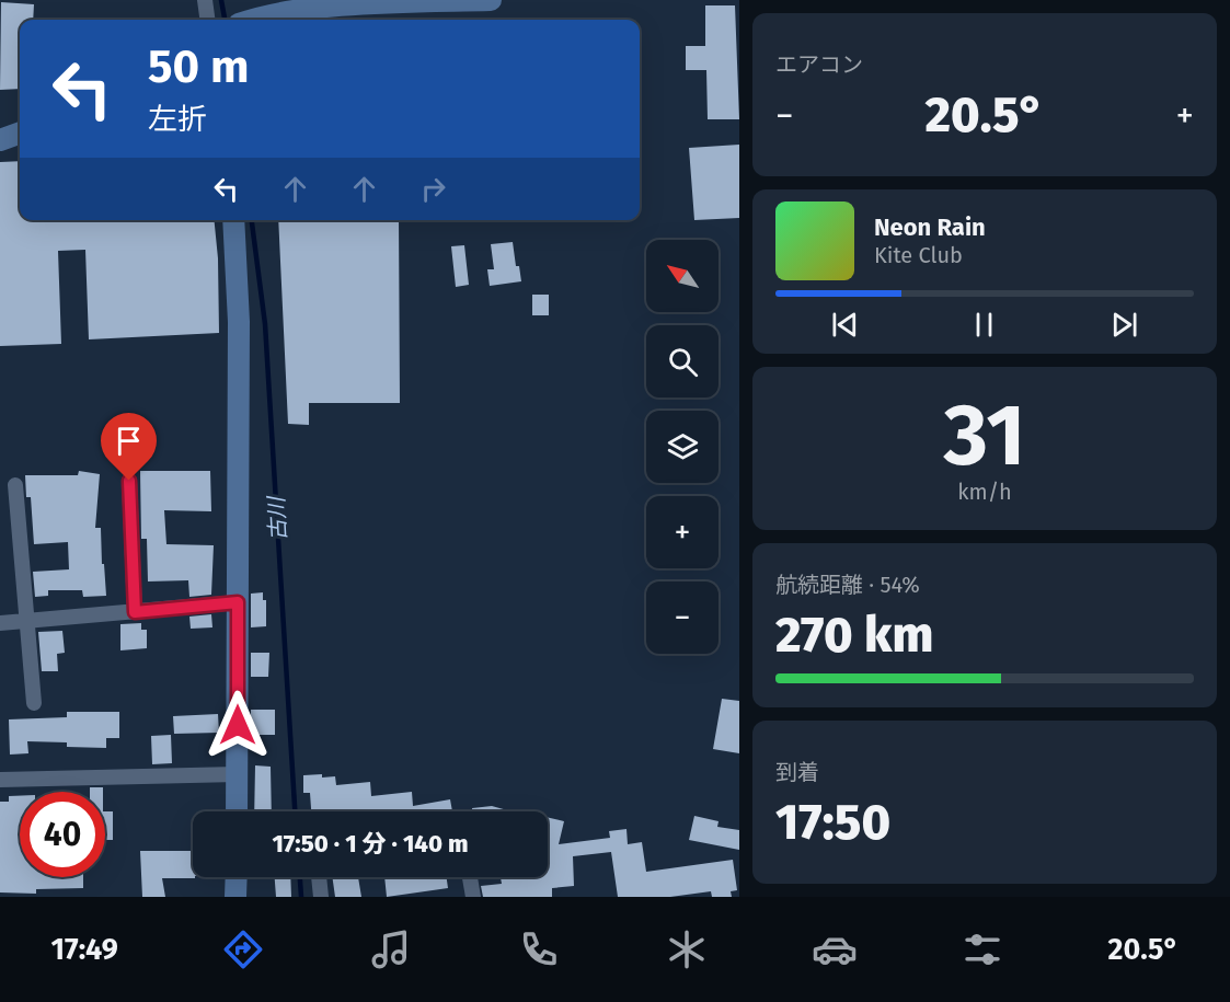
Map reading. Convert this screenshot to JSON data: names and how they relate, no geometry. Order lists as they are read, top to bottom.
{
  "water": ["古川"],
  "north": "top left",
  "page": {
    "tile": [
      "エアコン",
      ["31", "km/h"],
      ["航続距離 · 54%", "270 km"],
      ["到着", "17:50"]
    ],
    "turn": ["50 m", "左折"],
    "heat": ["−", "20.5°", "+"],
    "song": ["Neon Rain", "Kite Club"],
    "map_buttons": ["+", "−"],
    "limit": "40",
    "trip": "17:50 · 1 分 · 140 m",
    "tabs": ["17:49", "20.5°"]
  }
}
